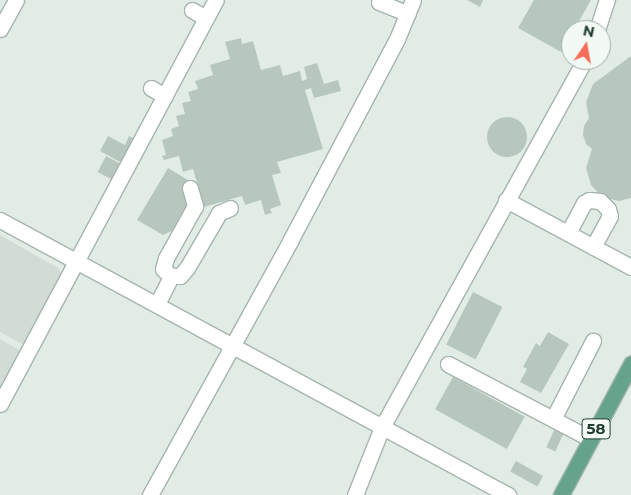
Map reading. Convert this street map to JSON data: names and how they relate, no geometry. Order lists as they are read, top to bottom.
{
  "streets": {
    "main road": ["58"]
  },
  "north": "top"
}
